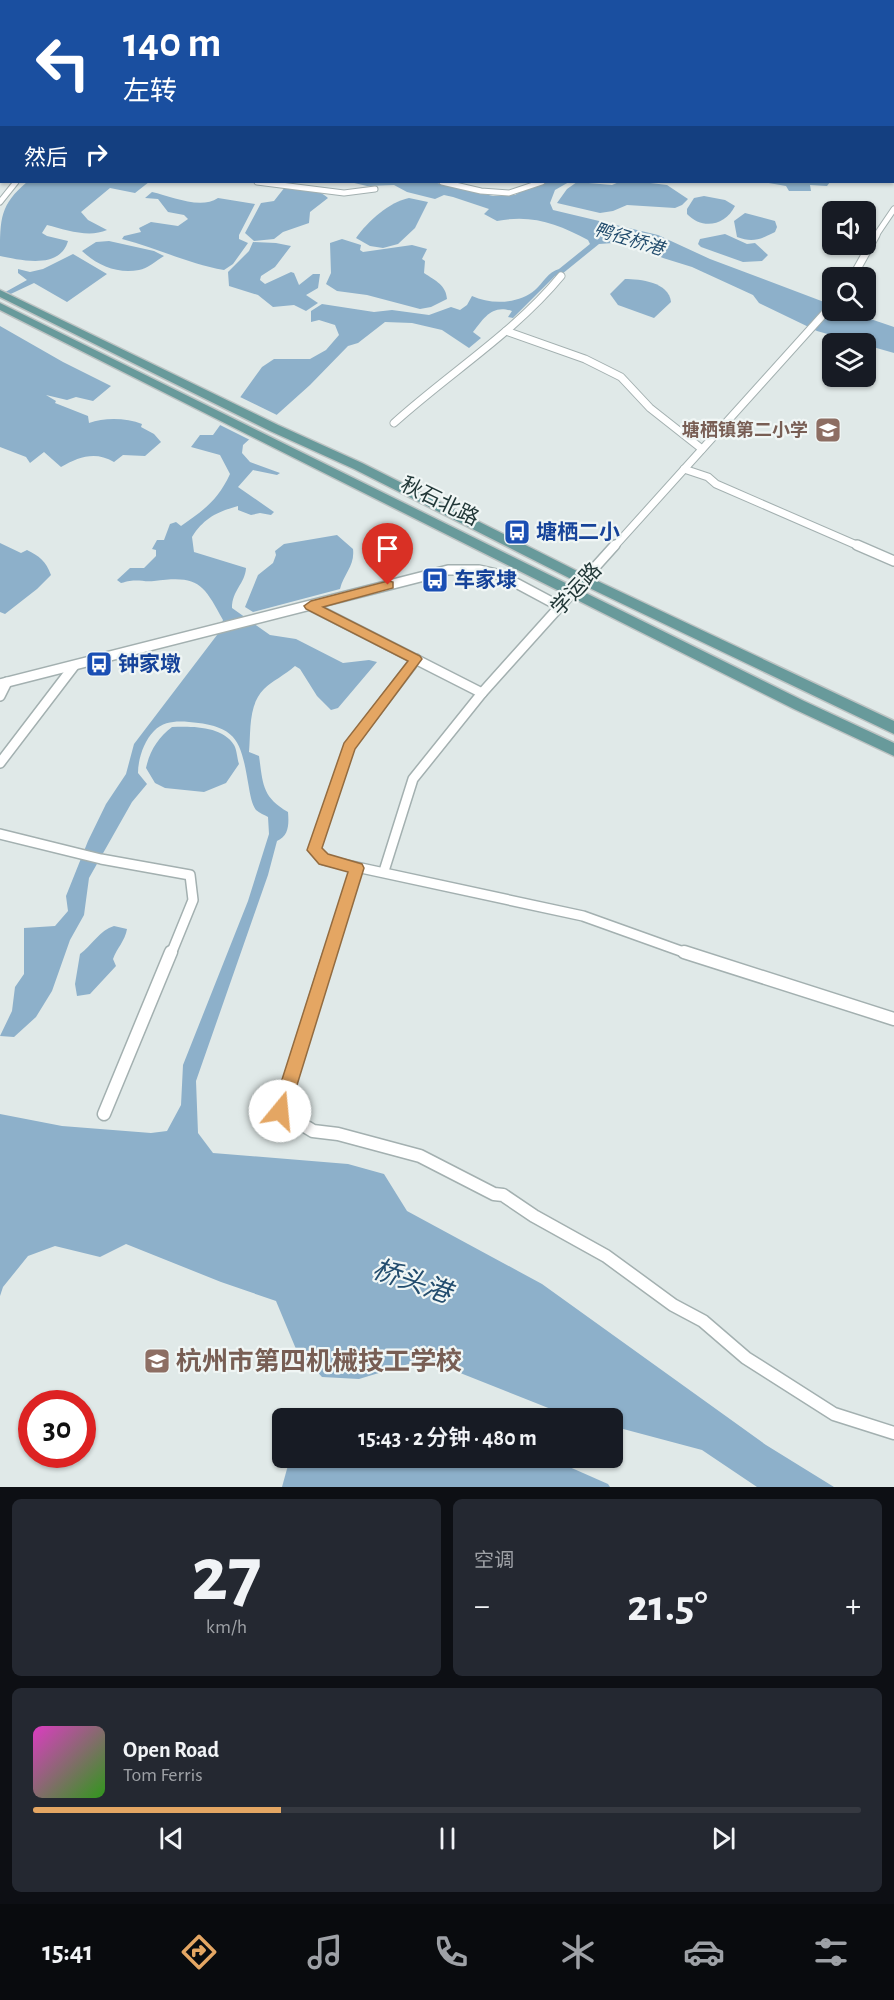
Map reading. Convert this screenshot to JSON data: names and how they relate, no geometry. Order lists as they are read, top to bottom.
{
  "streets": {
    "main road": ["秋石北路"],
    "street": ["学运路"]
  },
  "crossings": [
    ["秋石北路", "学运路"]
  ],
  "water": ["鸭径桥港", "桥头港"],
  "places": {
    "school or university": ["塘栖镇第二小学", "杭州市第四机械技工学校"],
    "bus stop": ["塘栖二小", "车家埭", "钟家墩"]
  },
  "page": {
    "turn": ["140 m", "左转"],
    "then": "然后",
    "limit": "30",
    "trip": "15:43 · 2 分钟 · 480 m",
    "tile": [
      ["27", "km/h"],
      "空调"
    ],
    "heat": ["−", "21.5°", "+"],
    "song": ["Open Road", "Tom Ferris"],
    "tabs": "15:41"
  }
}
